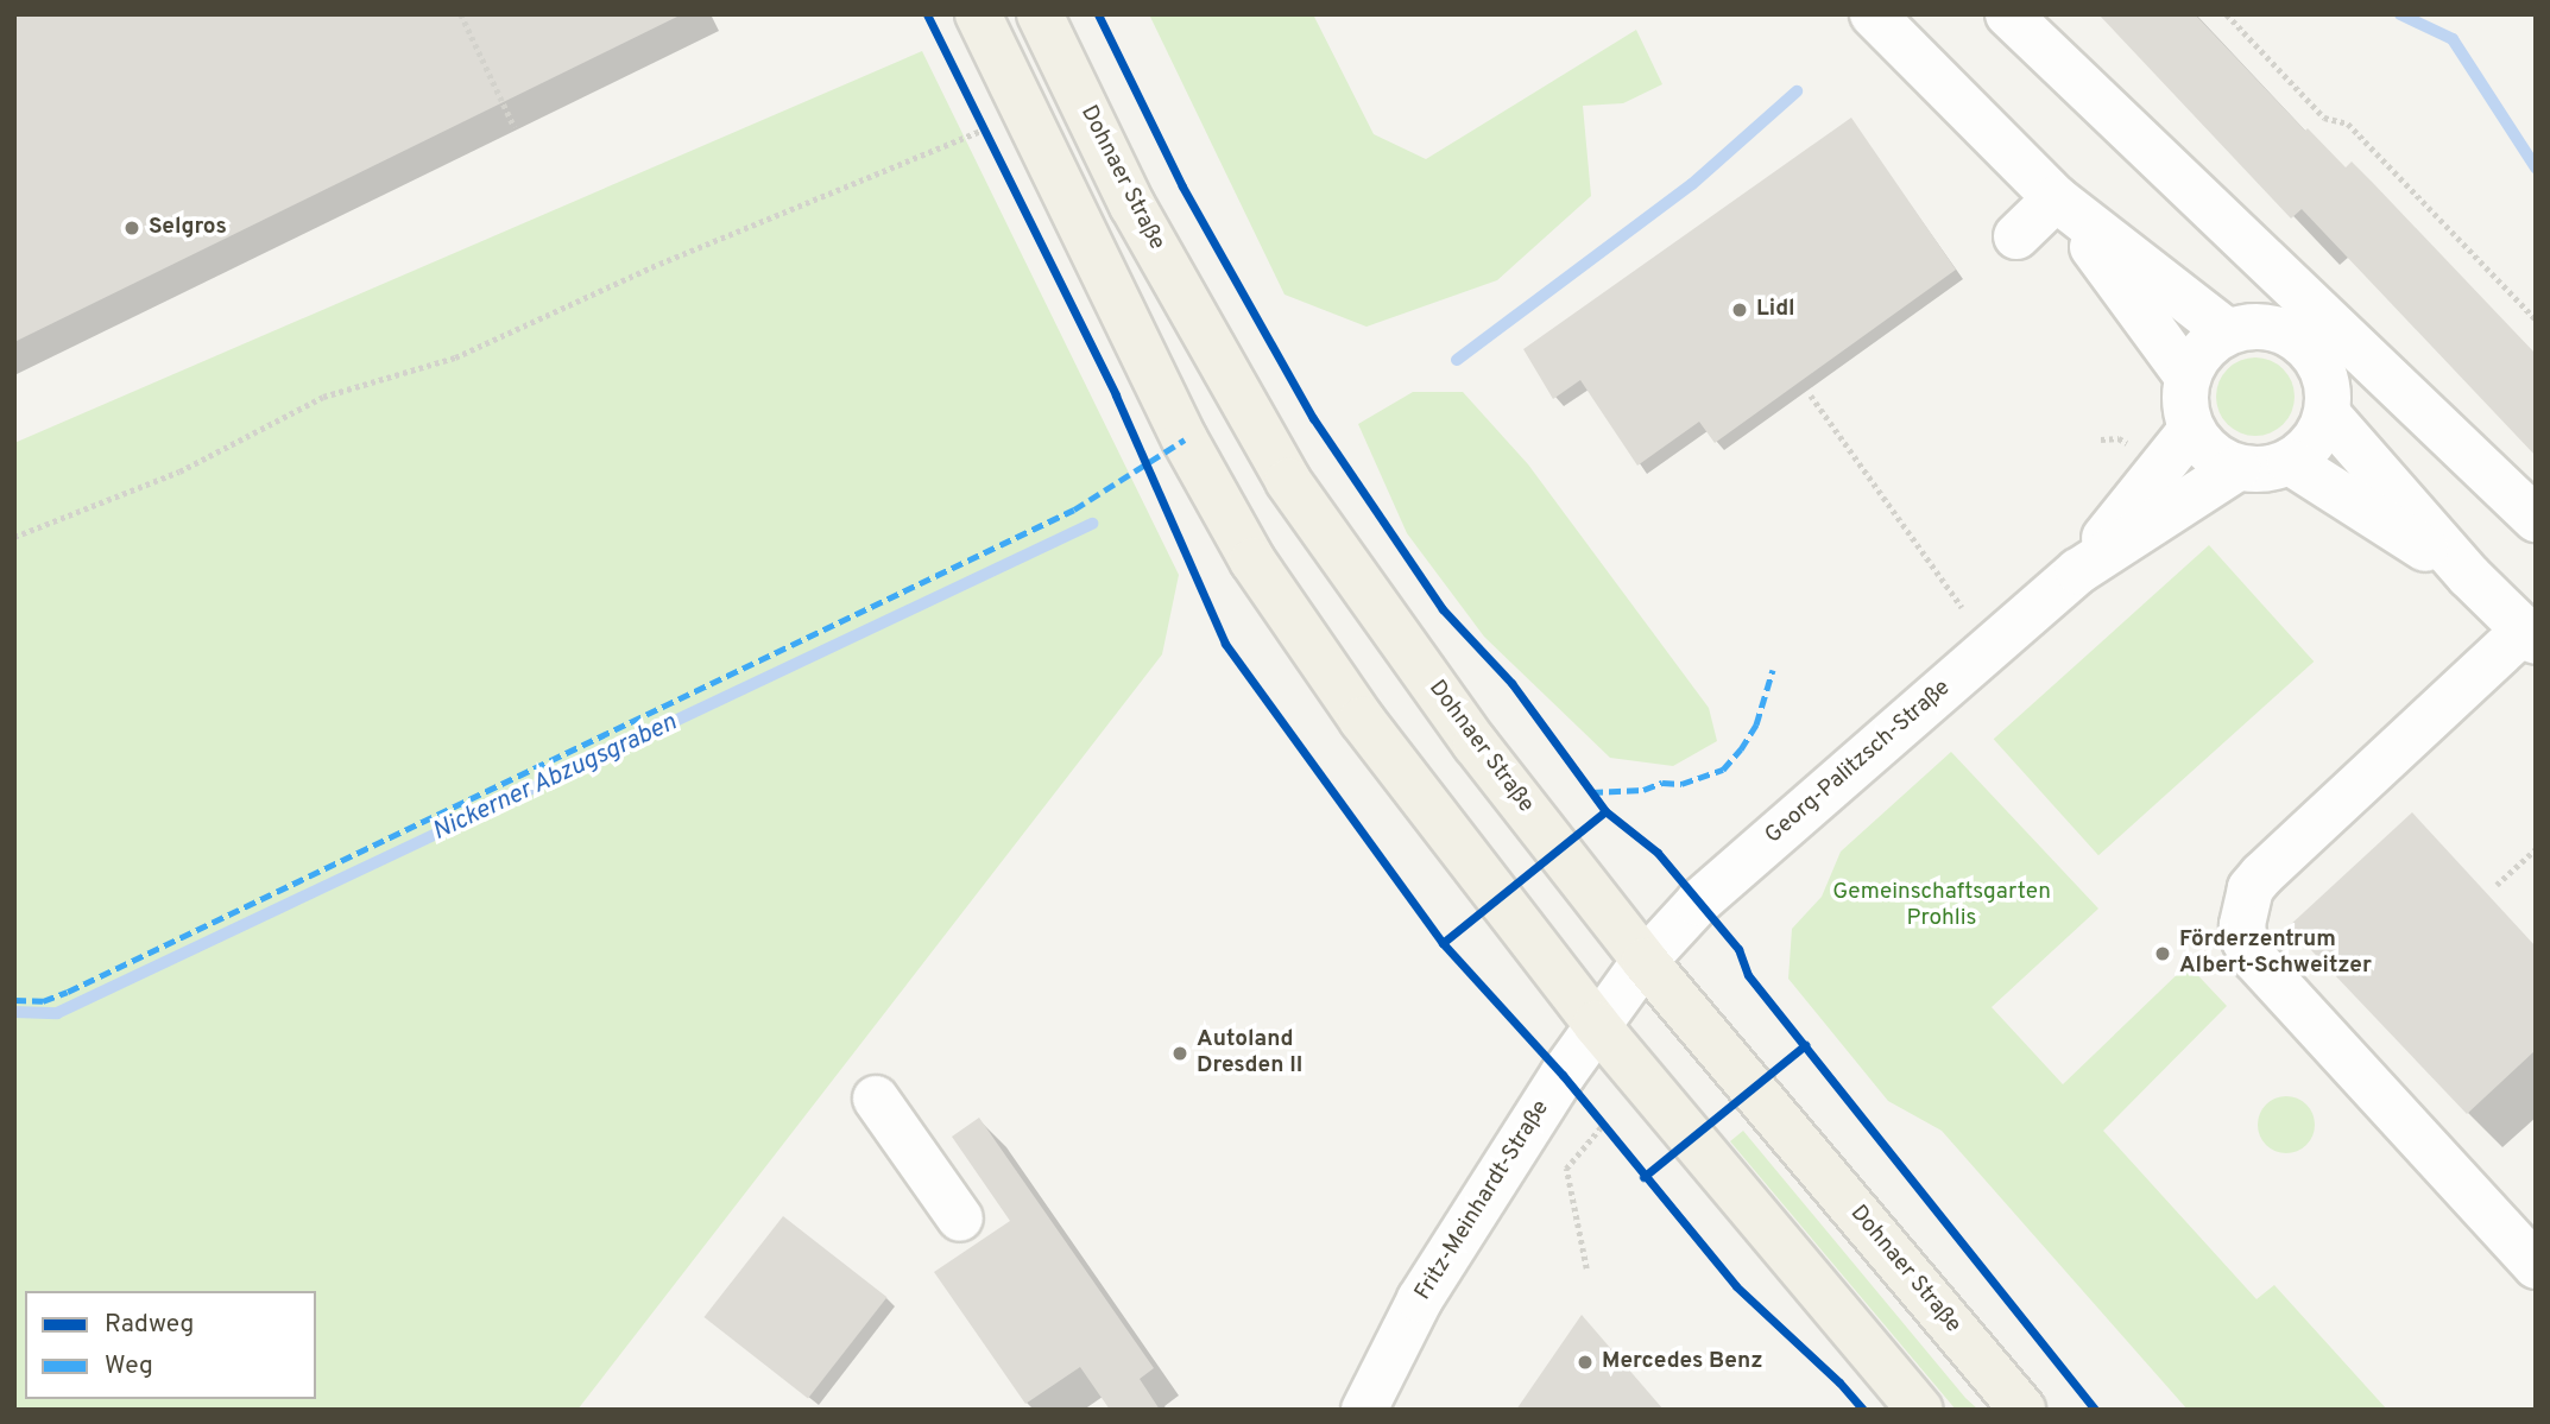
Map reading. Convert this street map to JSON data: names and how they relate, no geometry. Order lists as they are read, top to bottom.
{
  "streets": {
    "main road": ["Dohnaer Straße"],
    "street": ["Georg-Palitzsch-Straße", "Fritz-Meinhardt-Straße"]
  },
  "crossings": [
    ["Dohnaer Straße", "Georg-Palitzsch-Straße"],
    ["Dohnaer Straße", "Fritz-Meinhardt-Straße"],
    ["Georg-Palitzsch-Straße", "Fritz-Meinhardt-Straße"]
  ],
  "water": ["Nickerner Abzugsgraben"],
  "parks": ["Gemeinschaftsgarten Prohlis"],
  "places": [
    "Selgros",
    "Lidl",
    "Förderzentrum Albert-Schweitzer",
    "Autoland Dresden II",
    "Mercedes Benz"
  ],
  "legend": ["Radweg", "Weg"]
}
